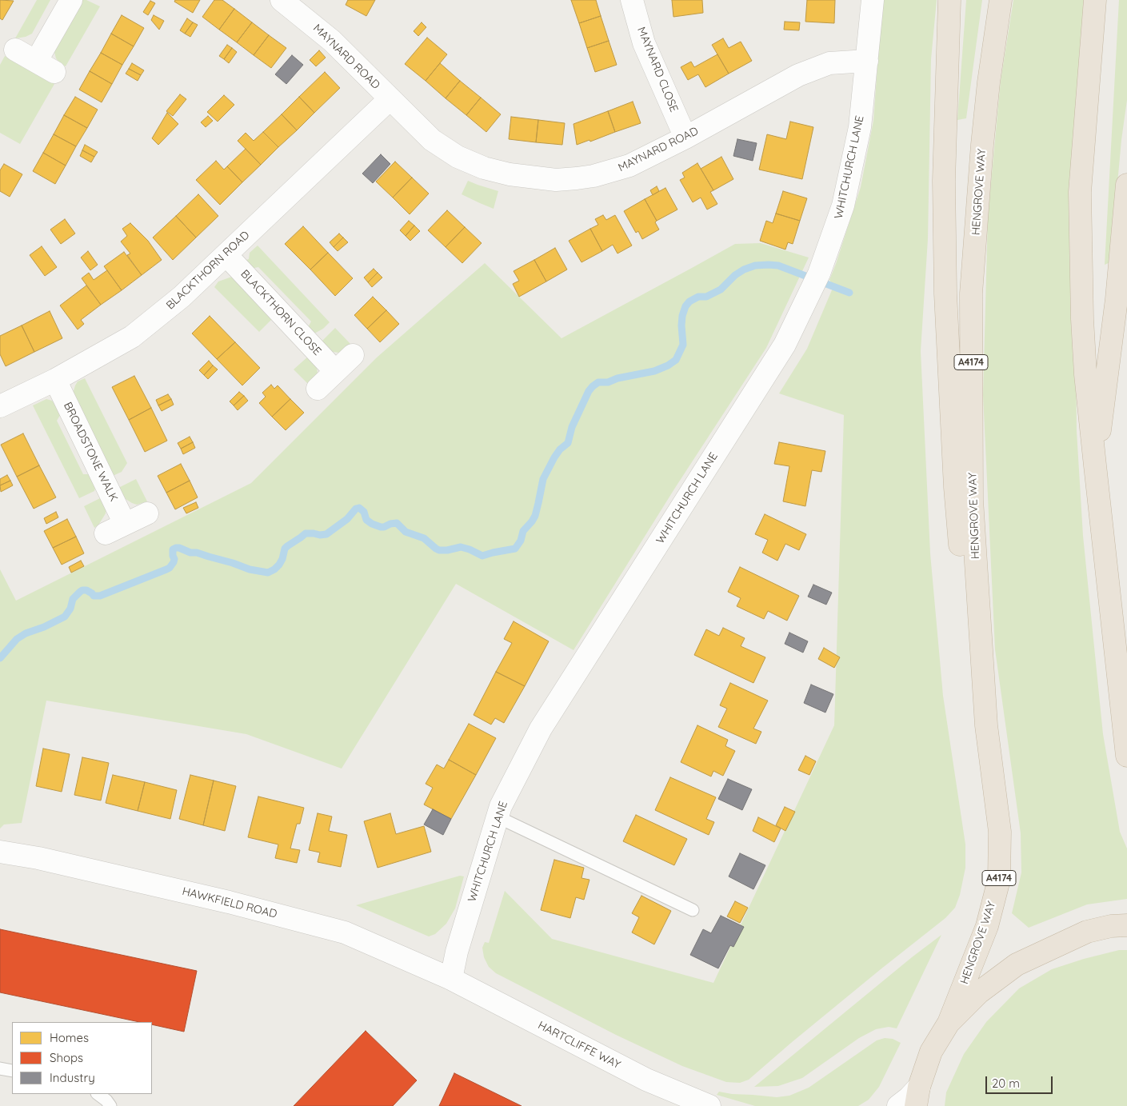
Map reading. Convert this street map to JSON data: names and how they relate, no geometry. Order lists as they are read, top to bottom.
{
  "streets": {
    "highway": ["HENGROVE WAY", "A4174"],
    "street": [
      "MAYNARD ROAD",
      "MAYNARD CLOSE",
      "WHITCHURCH LANE",
      "BLACKTHORN ROAD",
      "BLACKTHORN CLOSE",
      "BROADSTONE WALK",
      "HAWKFIELD ROAD",
      "HARTCLIFFE WAY"
    ]
  },
  "crossings": [
    ["MAYNARD ROAD", "MAYNARD CLOSE"],
    ["MAYNARD ROAD", "WHITCHURCH LANE"],
    ["MAYNARD ROAD", "BLACKTHORN ROAD"],
    ["WHITCHURCH LANE", "HAWKFIELD ROAD"],
    ["WHITCHURCH LANE", "HARTCLIFFE WAY"],
    ["HENGROVE WAY", "A4174"],
    ["BLACKTHORN ROAD", "BLACKTHORN CLOSE"],
    ["BLACKTHORN ROAD", "BROADSTONE WALK"],
    ["HAWKFIELD ROAD", "HARTCLIFFE WAY"]
  ],
  "legend": ["Homes", "Shops", "Industry"],
  "scale_bar": "20 m"
}
